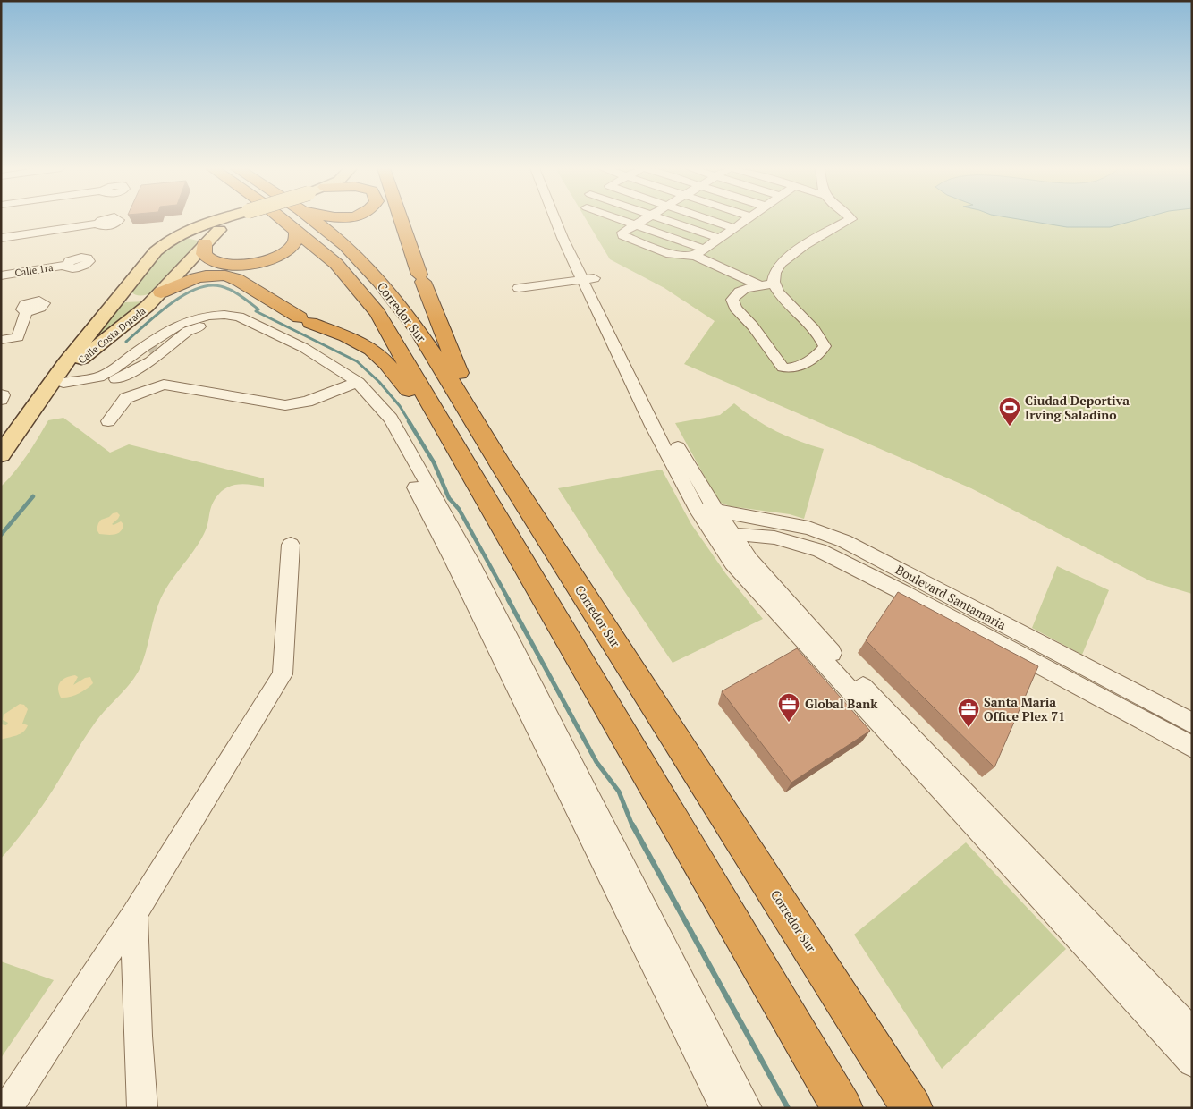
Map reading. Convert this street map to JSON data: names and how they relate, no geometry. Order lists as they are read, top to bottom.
{
  "streets": {
    "highway": ["Corredor Sur"],
    "main road": ["Calle Costa Dorada"],
    "street": ["Calle 1ra", "Boulevard Santamaria"]
  },
  "places": {
    "sports": ["Ciudad Deportiva Irving Saladino"],
    "office": ["Global Bank", "Santa Maria Office Plex 71"]
  }
}
